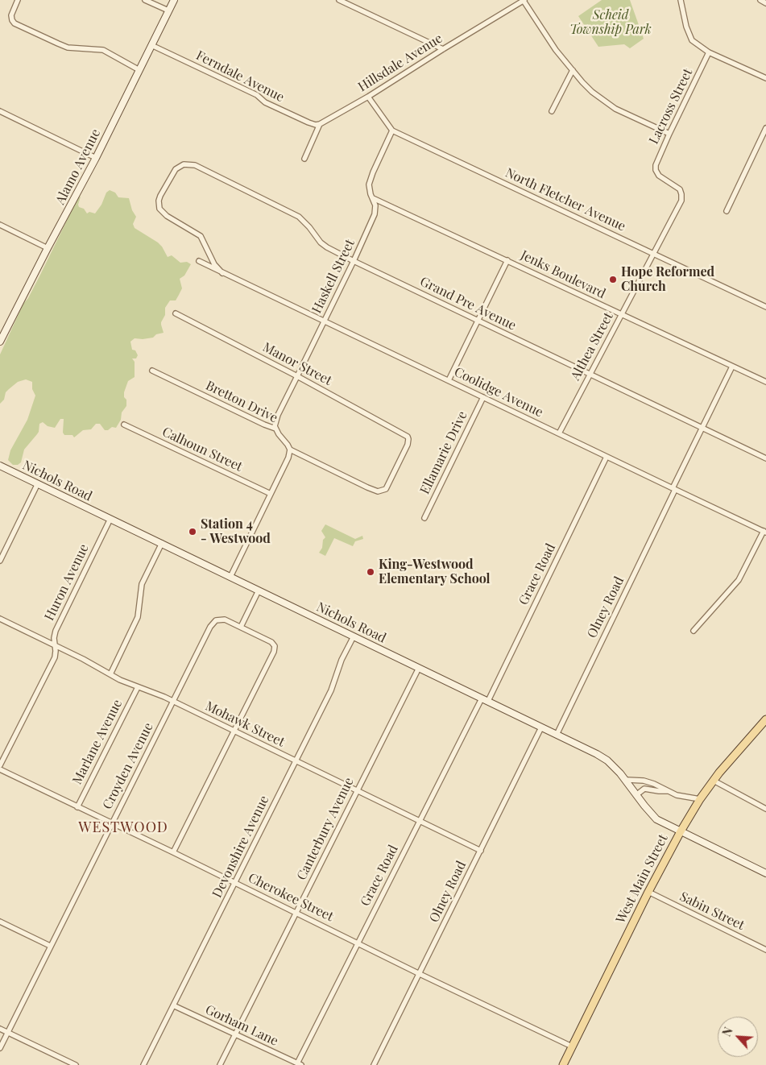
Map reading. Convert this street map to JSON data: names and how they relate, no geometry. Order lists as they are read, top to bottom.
{
  "streets": {
    "main road": ["West Main Street"],
    "street": [
      "Hillsdale Avenue",
      "Ferndale Avenue",
      "Lacross Street",
      "Alamo Avenue",
      "North Fletcher Avenue",
      "Jenks Boulevard",
      "Haskell Street",
      "Grand Pre Avenue",
      "Althea Street",
      "Manor Street",
      "Coolidge Avenue",
      "Bretton Drive",
      "Calhoun Street",
      "Ellamarie Drive",
      "Nichols Road",
      "Grace Road",
      "Huron Avenue",
      "Olney Road",
      "Mohawk Street",
      "Marlane Avenue",
      "Croyden Avenue",
      "Canterbury Avenue",
      "Devonshire Avenue",
      "Cherokee Street",
      "Sabin Street",
      "Gorham Lane"
    ]
  },
  "crossings": [
    ["Hillsdale Avenue", "Ferndale Avenue"],
    ["Ferndale Avenue", "Alamo Avenue"],
    ["Lacross Street", "Althea Street"],
    ["North Fletcher Avenue", "Haskell Street"],
    ["North Fletcher Avenue", "Althea Street"],
    ["Jenks Boulevard", "Haskell Street"],
    ["Jenks Boulevard", "Althea Street"],
    ["Jenks Boulevard", "Olney Road"],
    ["Haskell Street", "Grand Pre Avenue"],
    ["Haskell Street", "Manor Street"],
    ["Haskell Street", "Coolidge Avenue"],
    ["Haskell Street", "Bretton Drive"],
    ["Grand Pre Avenue", "Althea Street"],
    ["Grand Pre Avenue", "Coolidge Avenue"],
    ["Grand Pre Avenue", "Olney Road"],
    ["Althea Street", "Coolidge Avenue"],
    ["Manor Street", "Bretton Drive"],
    ["Coolidge Avenue", "Ellamarie Drive"],
    ["Coolidge Avenue", "Grace Road"],
    ["Coolidge Avenue", "Olney Road"],
    ["Nichols Road", "Grace Road"],
    ["Nichols Road", "Huron Avenue"],
    ["Nichols Road", "Olney Road"],
    ["Nichols Road", "Canterbury Avenue"],
    ["Nichols Road", "Devonshire Avenue"],
    ["Nichols Road", "West Main Street"],
    ["Grace Road", "Mohawk Street"],
    ["Grace Road", "Cherokee Street"],
    ["Grace Road", "Gorham Lane"],
    ["Huron Avenue", "Mohawk Street"],
    ["Olney Road", "Mohawk Street"],
    ["Olney Road", "Cherokee Street"],
    ["Mohawk Street", "Marlane Avenue"],
    ["Mohawk Street", "Croyden Avenue"],
    ["Mohawk Street", "Canterbury Avenue"],
    ["Mohawk Street", "Devonshire Avenue"],
    ["Marlane Avenue", "Cherokee Street"],
    ["Croyden Avenue", "Cherokee Street"],
    ["Canterbury Avenue", "Cherokee Street"],
    ["Canterbury Avenue", "Gorham Lane"],
    ["Devonshire Avenue", "Cherokee Street"],
    ["Devonshire Avenue", "Gorham Lane"],
    ["West Main Street", "Cherokee Street"],
    ["West Main Street", "Sabin Street"]
  ],
  "districts": ["WESTWOOD"],
  "parks": ["Scheid Township Park"],
  "places": ["Hope Reformed Church", "Station 4 - Westwood", "King-Westwood Elementary School"],
  "north": "top left"
}
